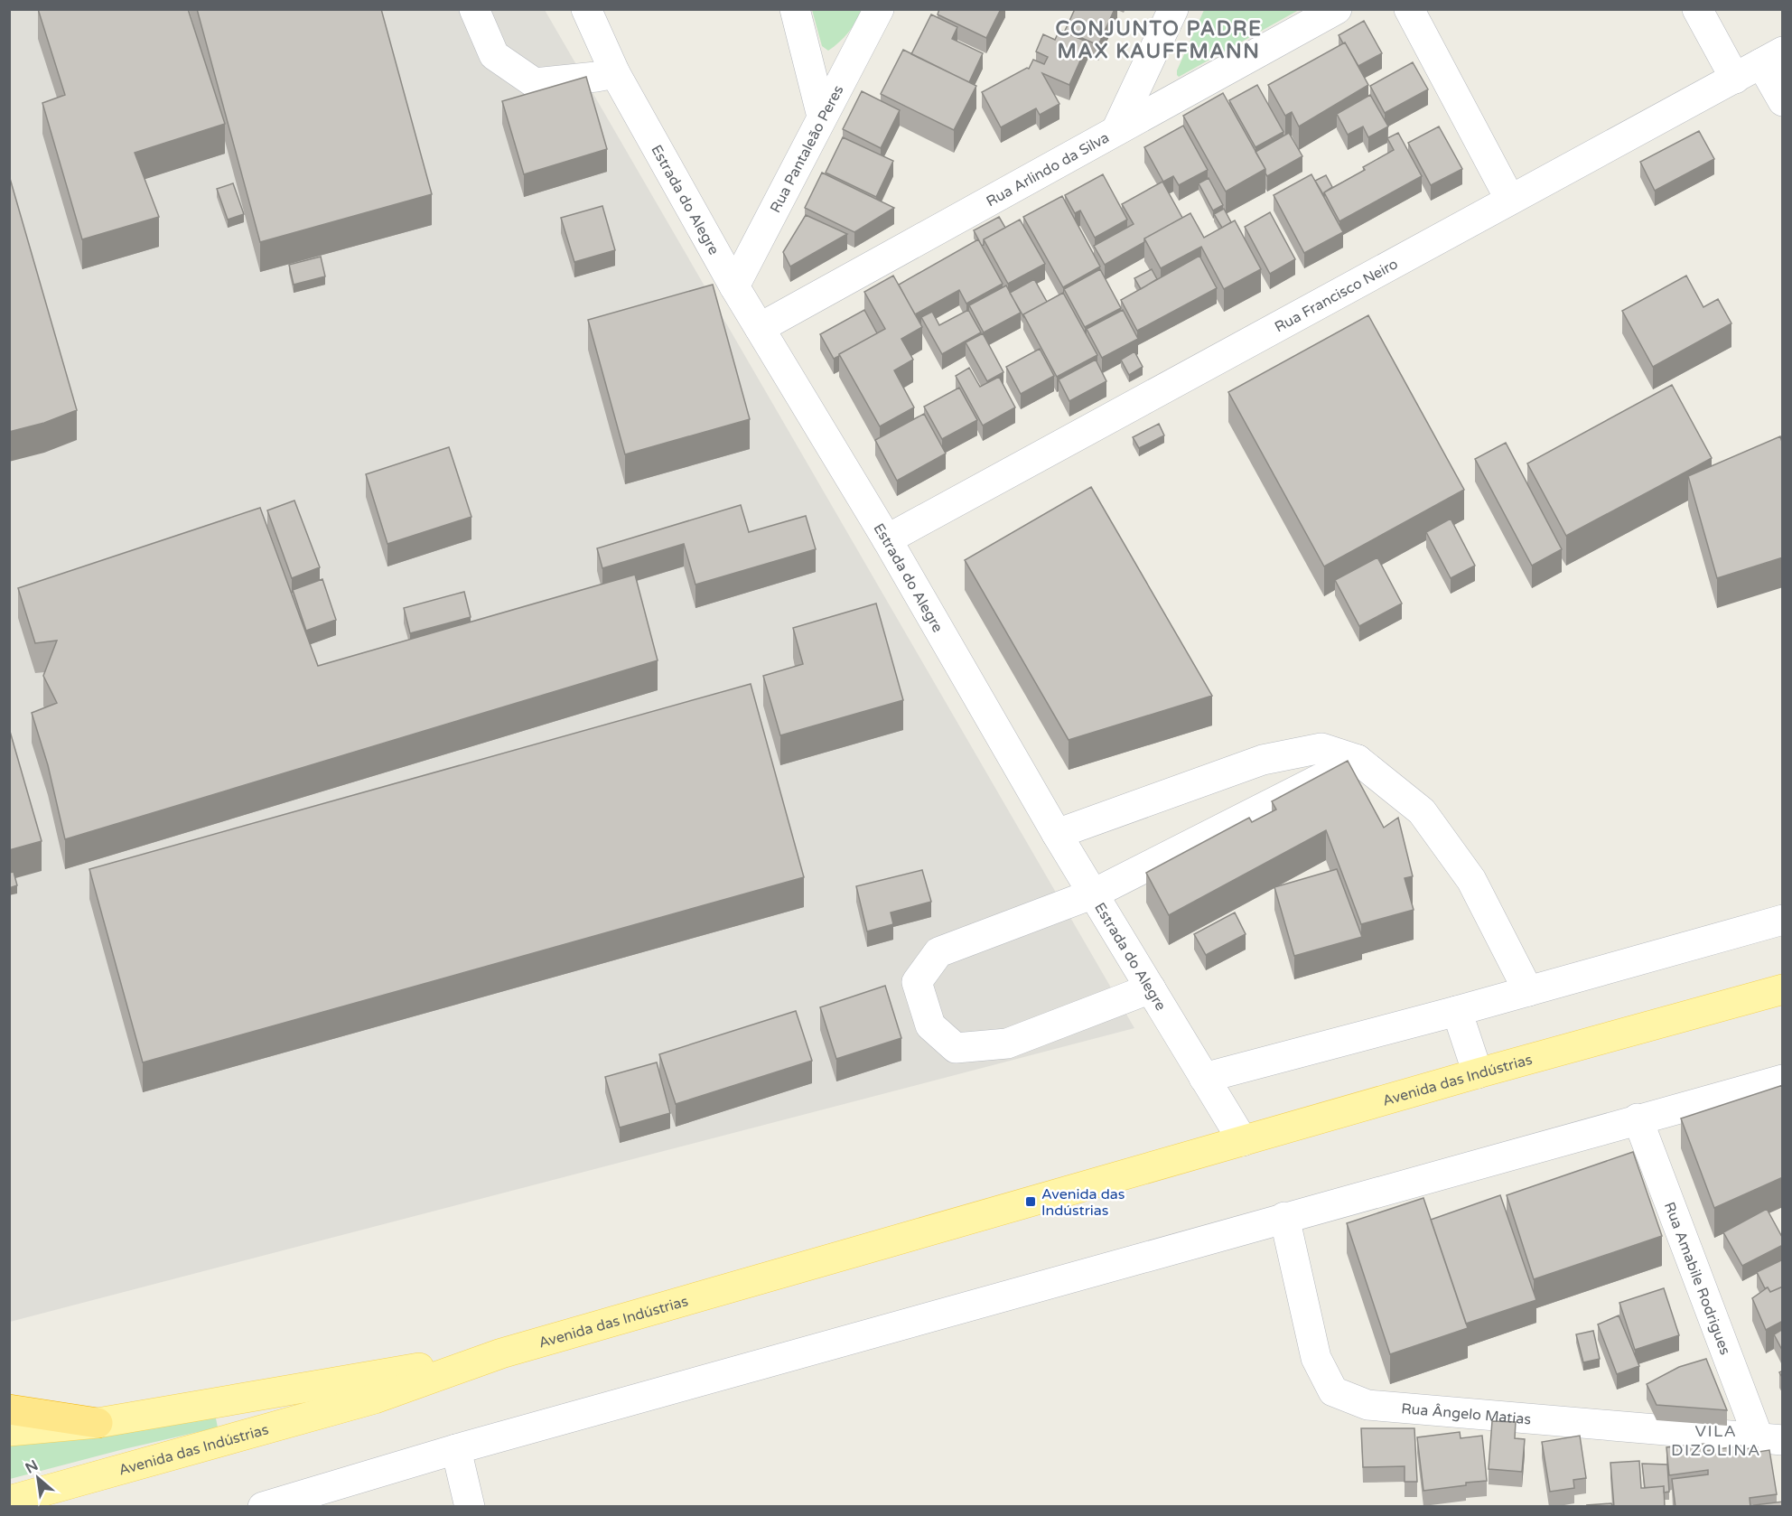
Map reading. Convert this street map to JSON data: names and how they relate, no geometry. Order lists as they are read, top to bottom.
{
  "streets": {
    "main road": ["Avenida das Indústrias"],
    "street": [
      "Rua Pantaleão Peres",
      "Rua Arlindo da Silva",
      "Estrada do Alegre",
      "Rua Francisco Neiro",
      "Rua Amabile Rodrigues",
      "Rua Ângelo Matias"
    ]
  },
  "crossings": [
    ["Rua Pantaleão Peres", "Estrada do Alegre"],
    ["Rua Arlindo da Silva", "Estrada do Alegre"],
    ["Estrada do Alegre", "Rua Francisco Neiro"],
    ["Estrada do Alegre", "Avenida das Indústrias"],
    ["Rua Amabile Rodrigues", "Rua Ângelo Matias"]
  ],
  "districts": ["CONJUNTO PADRE MAX KAUFFMANN", "VILA DIZOLINA"],
  "places": {
    "transit": ["Avenida das Indústrias"]
  },
  "north": "top left"
}
